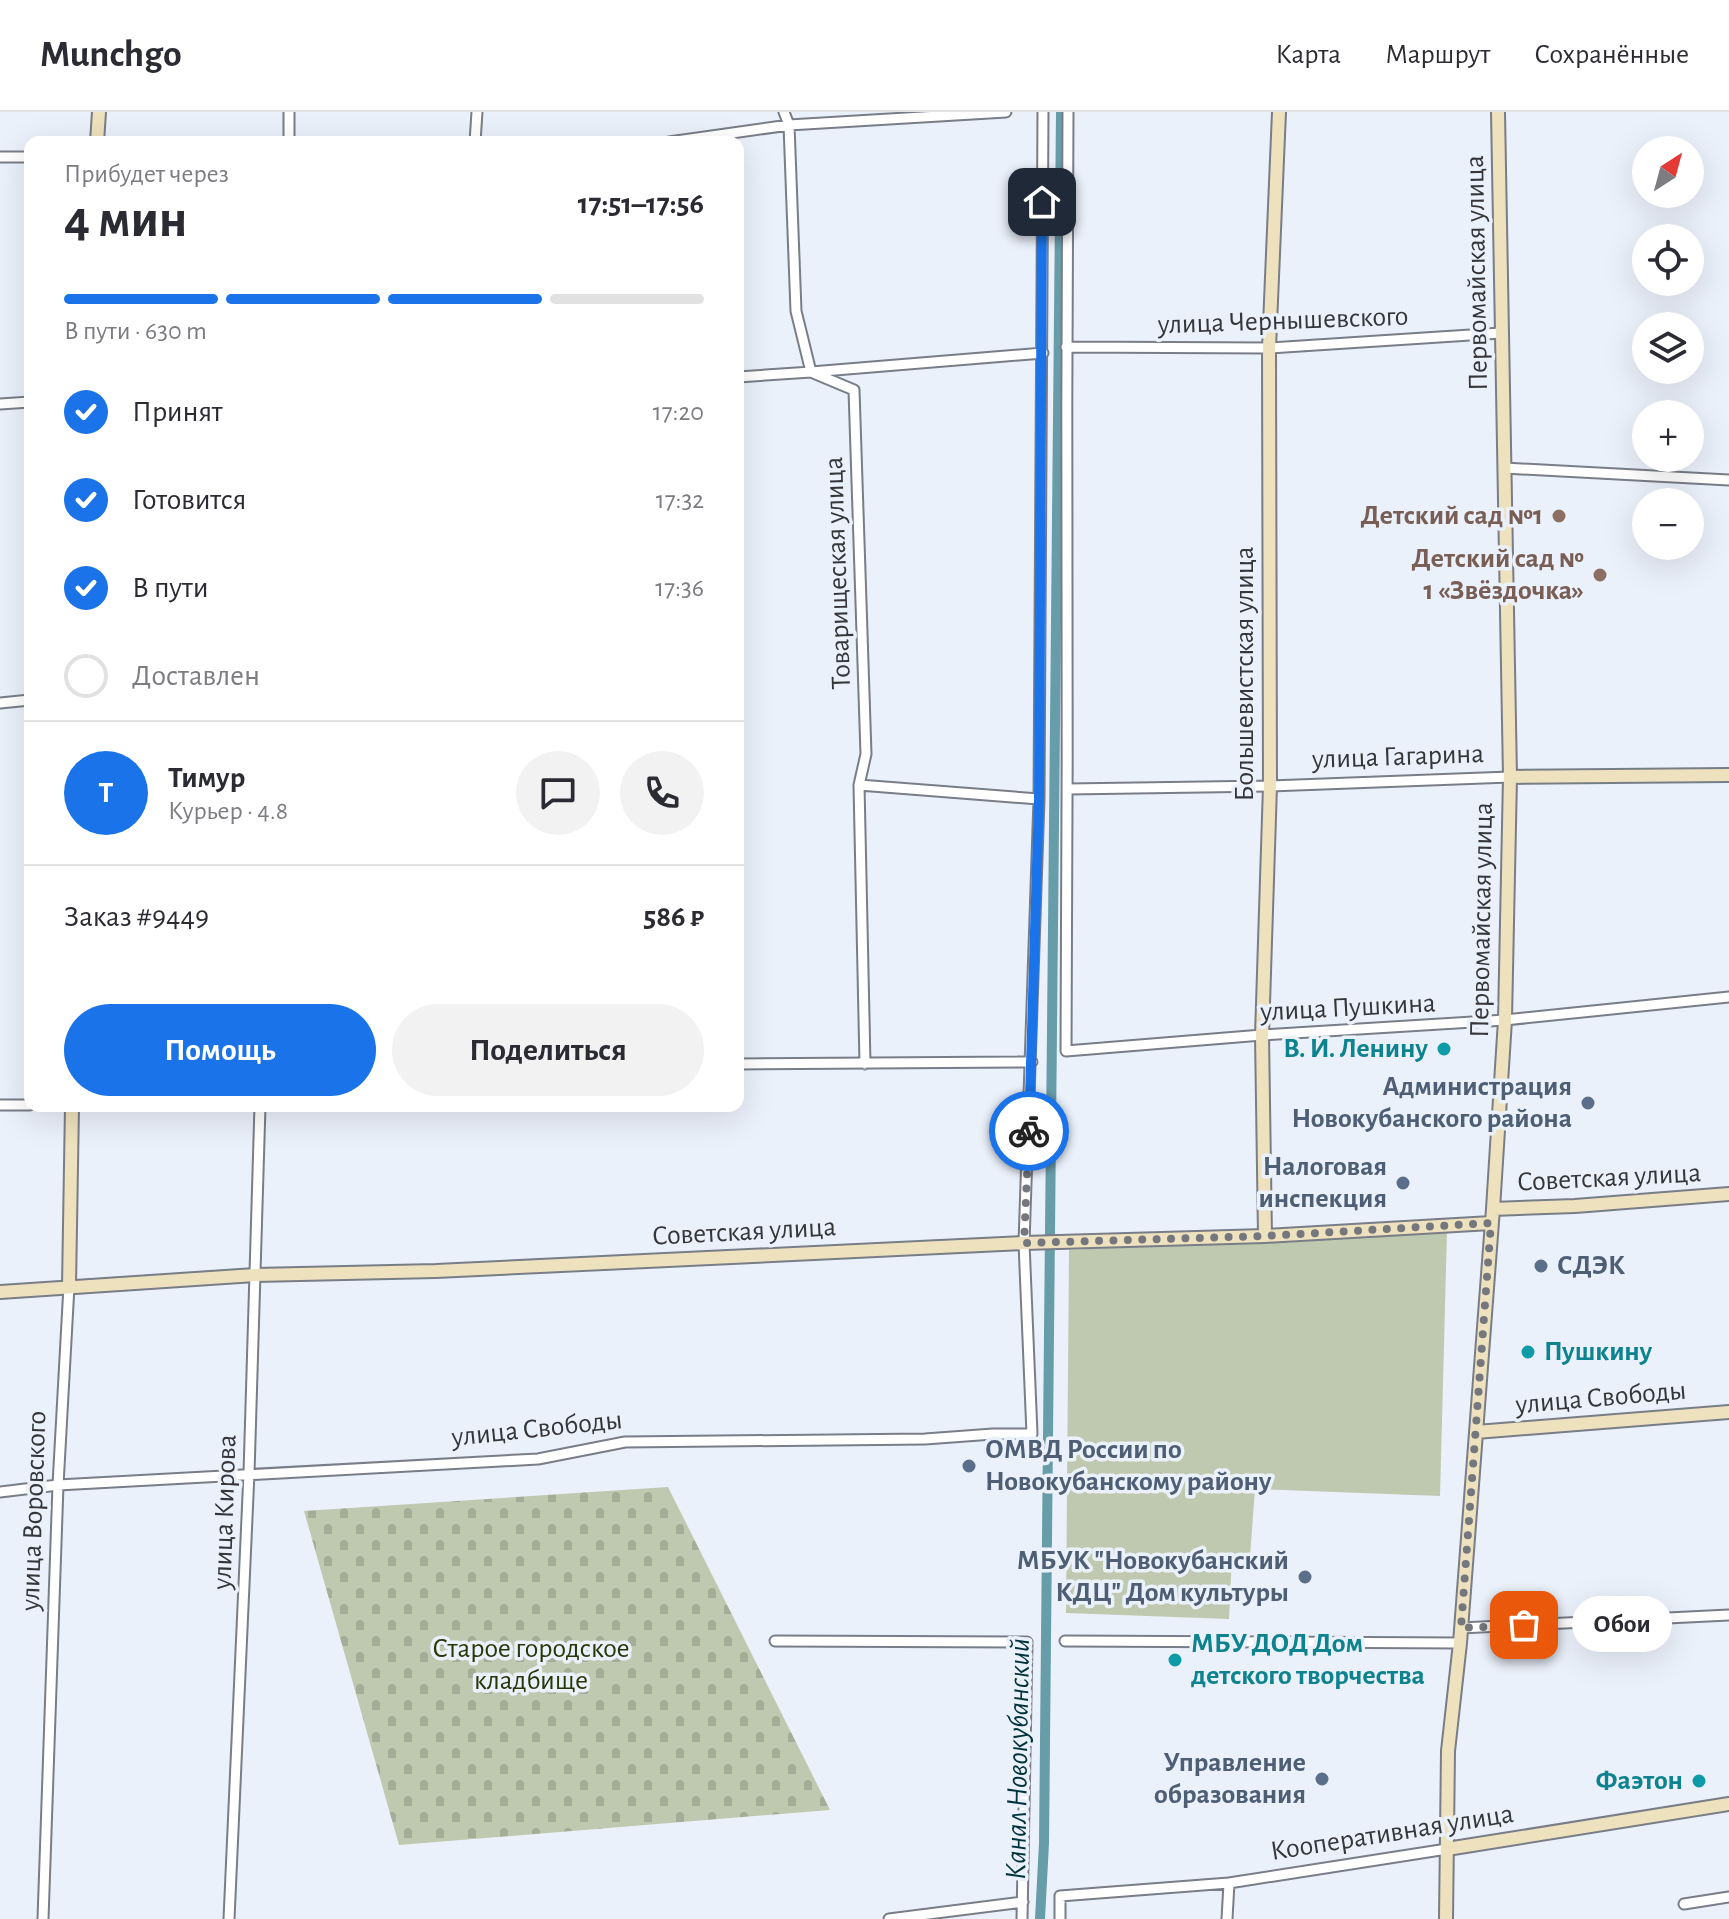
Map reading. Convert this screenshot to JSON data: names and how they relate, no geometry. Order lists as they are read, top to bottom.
{
  "streets": {
    "main road": [
      "Первомайская улица",
      "Большевистская улица",
      "улица Гагарина",
      "Советская улица",
      "улица Свободы",
      "улица Воровского",
      "Кооперативная улица"
    ],
    "street": [
      "улица Чернышевского",
      "Товарищеская улица",
      "улица Пушкина",
      "улица Кирова"
    ]
  },
  "crossings": [
    ["Первомайская улица", "улица Чернышевского"],
    ["Первомайская улица", "улица Гагарина"],
    ["Первомайская улица", "улица Пушкина"],
    ["Первомайская улица", "Советская улица"],
    ["Первомайская улица", "улица Свободы"],
    ["Первомайская улица", "Кооперативная улица"],
    ["улица Чернышевского", "Большевистская улица"],
    ["Большевистская улица", "улица Гагарина"],
    ["Большевистская улица", "улица Пушкина"],
    ["Большевистская улица", "Советская улица"],
    ["улица Гагарина", "улица Пушкина"],
    ["Советская улица", "улица Свободы"],
    ["Советская улица", "улица Воровского"],
    ["Советская улица", "улица Кирова"],
    ["улица Свободы", "улица Воровского"],
    ["улица Свободы", "улица Кирова"]
  ],
  "water": ["Канал Новокубанский"],
  "parks": ["Старое городское кладбище"],
  "places": [
    "Детский сад №1",
    "Детский сад № 1 «Звёздочка»",
    "В. И. Ленину",
    "Администрация Новокубанского района",
    "Налоговая инспекция",
    "СДЭК",
    "Пушкину",
    "ОМВД России по Новокубанскому району",
    "МБУК \"Новокубанский КДЦ\" Дом культуры",
    "Обои",
    "МБУ ДОД Дом детского творчества",
    "Управление образования",
    "Фаэтон"
  ],
  "north": "top right",
  "page": {
    "header": "Munchgo",
    "nav": ["Карта", "Маршрут", "Сохранённые"],
    "map_buttons": ["+", "−"],
    "heading": ["4 мин", "Прибудет через", "17:51–17:56"],
    "panel": [
      "Тимур",
      "Курьер · 4.8",
      "Заказ #9449",
      "586 ₽"
    ],
    "bar": "В пути · 630 m",
    "list": [
      ["Принят", "17:20"],
      ["Готовится", "17:32"],
      ["В пути", "17:36"],
      "Доставлен"
    ],
    "round": "Т",
    "buttons": ["Помощь", "Поделиться"],
    "bubble": "Обои"
  }
}
